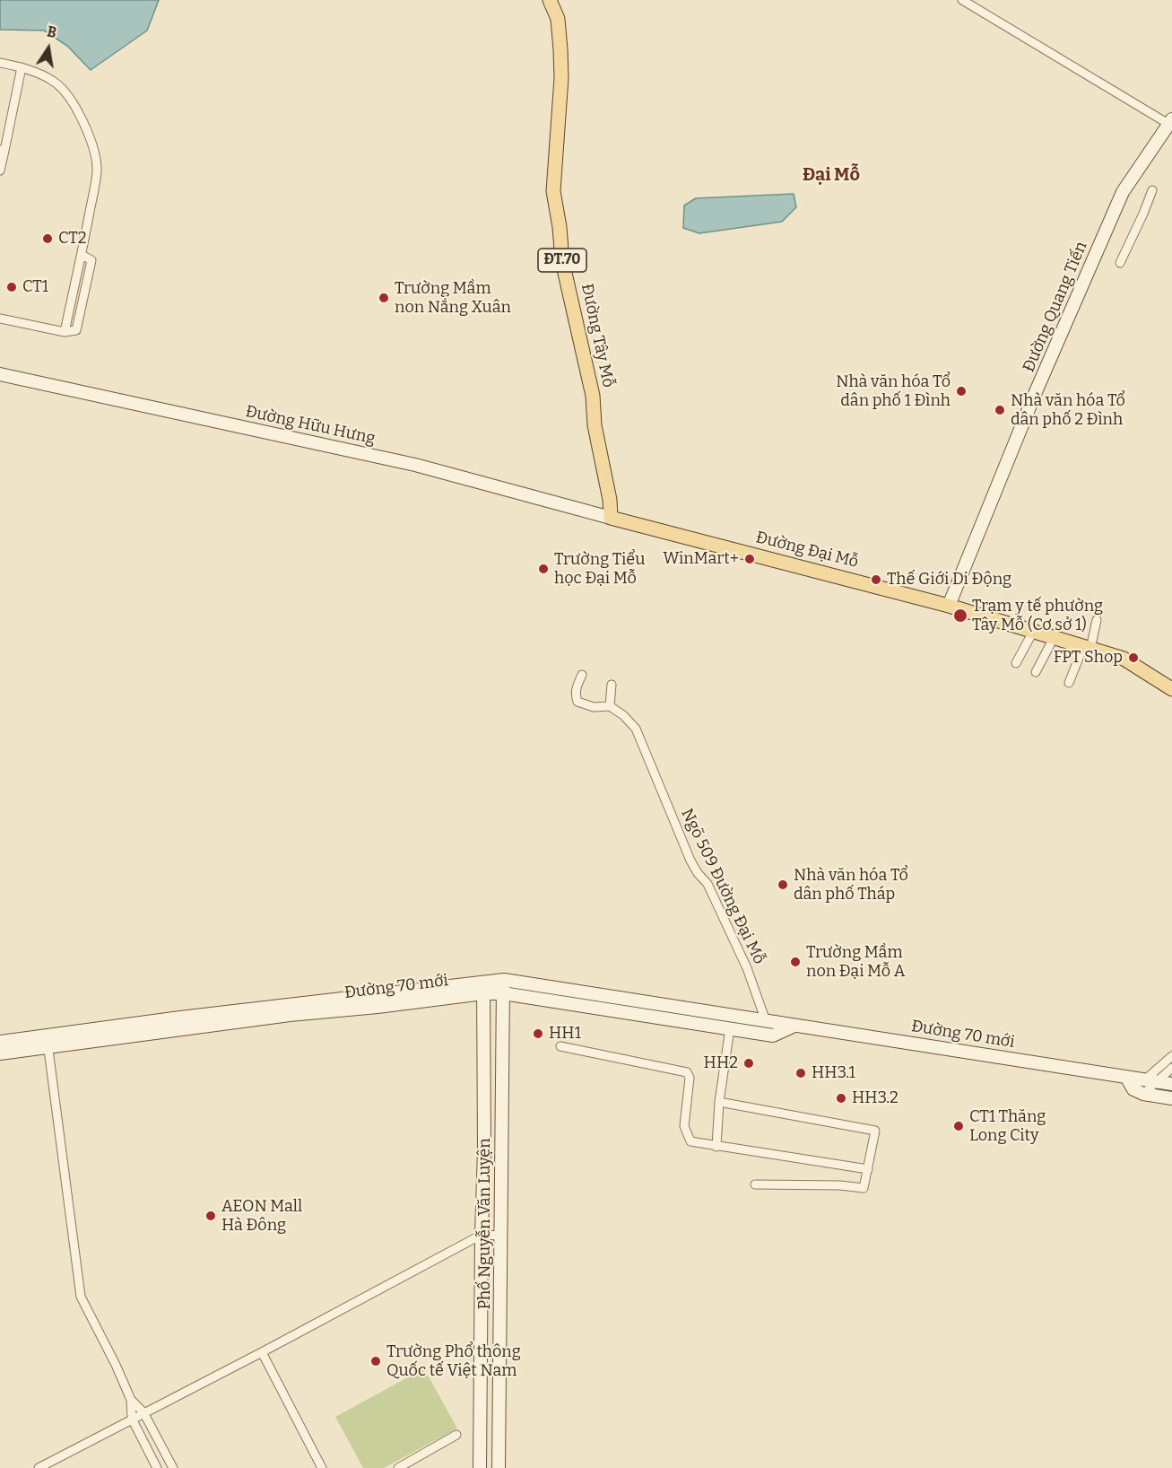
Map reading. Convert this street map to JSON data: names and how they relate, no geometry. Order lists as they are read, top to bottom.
{
  "streets": {
    "main road": ["ĐT.70", "Đường Tây Mỗ", "Đường Đại Mỗ"],
    "street": [
      "Đường Quang Tiến",
      "Đường Hữu Hưng",
      "Ngõ 509 Đường Đại Mỗ",
      "Đường 70 mới",
      "Phố Nguyễn Văn Luyện"
    ]
  },
  "crossings": [
    ["Đường Quang Tiến", "Đường Đại Mỗ"],
    ["Đường Tây Mỗ", "Đường Hữu Hưng"],
    ["Đường Tây Mỗ", "Đường Đại Mỗ"],
    ["Đường Hữu Hưng", "Đường Đại Mỗ"],
    ["Ngõ 509 Đường Đại Mỗ", "Đường 70 mới"],
    ["Đường 70 mới", "Phố Nguyễn Văn Luyện"]
  ],
  "districts": ["Đại Mỗ"],
  "places": [
    "CT2",
    "CT1",
    "Trường Mầm non Nắng Xuân",
    "Nhà văn hóa Tổ dân phố 1 Đình",
    "Nhà văn hóa Tổ dân phố 2 Đình",
    "WinMart+",
    "Trường Tiểu học Đại Mỗ",
    "Thế Giới Di Động",
    "Trạm y tế phường Tây Mỗ (Cơ sở 1)",
    "FPT Shop",
    "Nhà văn hóa Tổ dân phố Tháp",
    "Trường Mầm non Đại Mỗ A",
    "HH1",
    "HH2",
    "HH3.1",
    "HH3.2",
    "CT1 Thăng Long City",
    "AEON Mall Hà Đông",
    "Trường Phổ thông Quốc tế Việt Nam"
  ],
  "north": "top"
}
